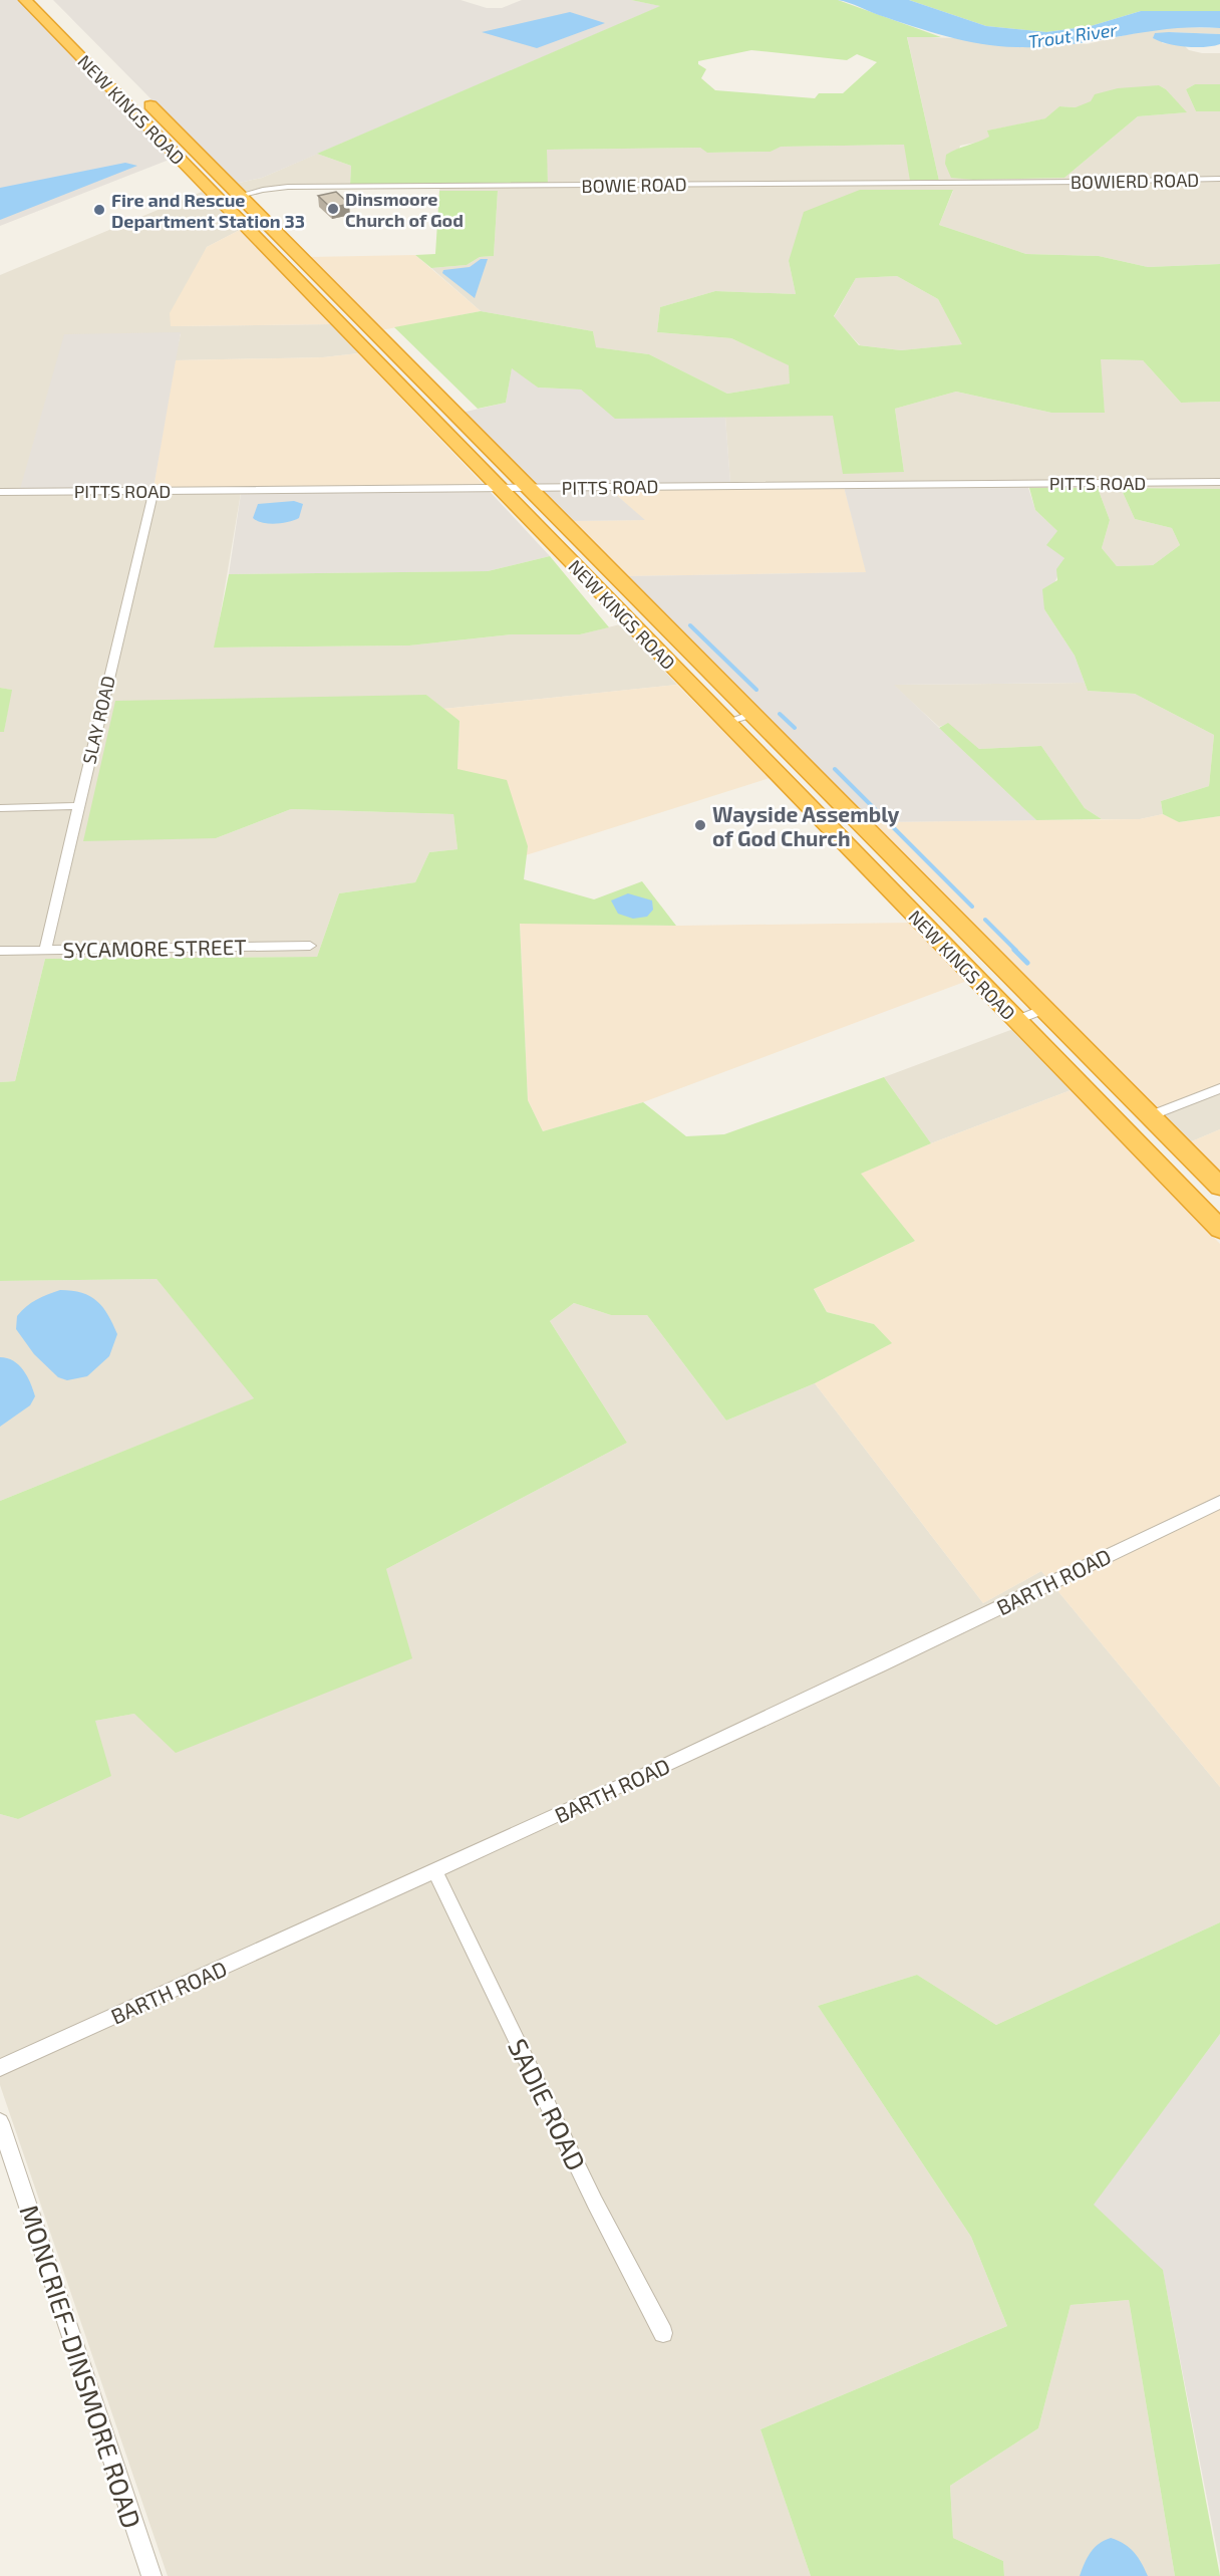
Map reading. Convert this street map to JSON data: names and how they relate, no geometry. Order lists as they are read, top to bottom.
{
  "streets": {
    "highway": ["NEW KINGS ROAD"],
    "street": [
      "BOWIERD ROAD",
      "BOWIE ROAD",
      "PITTS ROAD",
      "SLAY ROAD",
      "SYCAMORE STREET",
      "BARTH ROAD",
      "SADIE ROAD",
      "MONCRIEF-DINSMORE ROAD"
    ]
  },
  "crossings": [
    ["NEW KINGS ROAD", "BOWIE ROAD"],
    ["NEW KINGS ROAD", "PITTS ROAD"],
    ["BOWIERD ROAD", "BOWIE ROAD"],
    ["PITTS ROAD", "SLAY ROAD"],
    ["SLAY ROAD", "SYCAMORE STREET"],
    ["BARTH ROAD", "SADIE ROAD"]
  ],
  "water": ["Trout River"],
  "places": ["Dinsmoore Church of God", "Fire and Rescue Department Station 33", "Wayside Assembly of God Church"]
}
